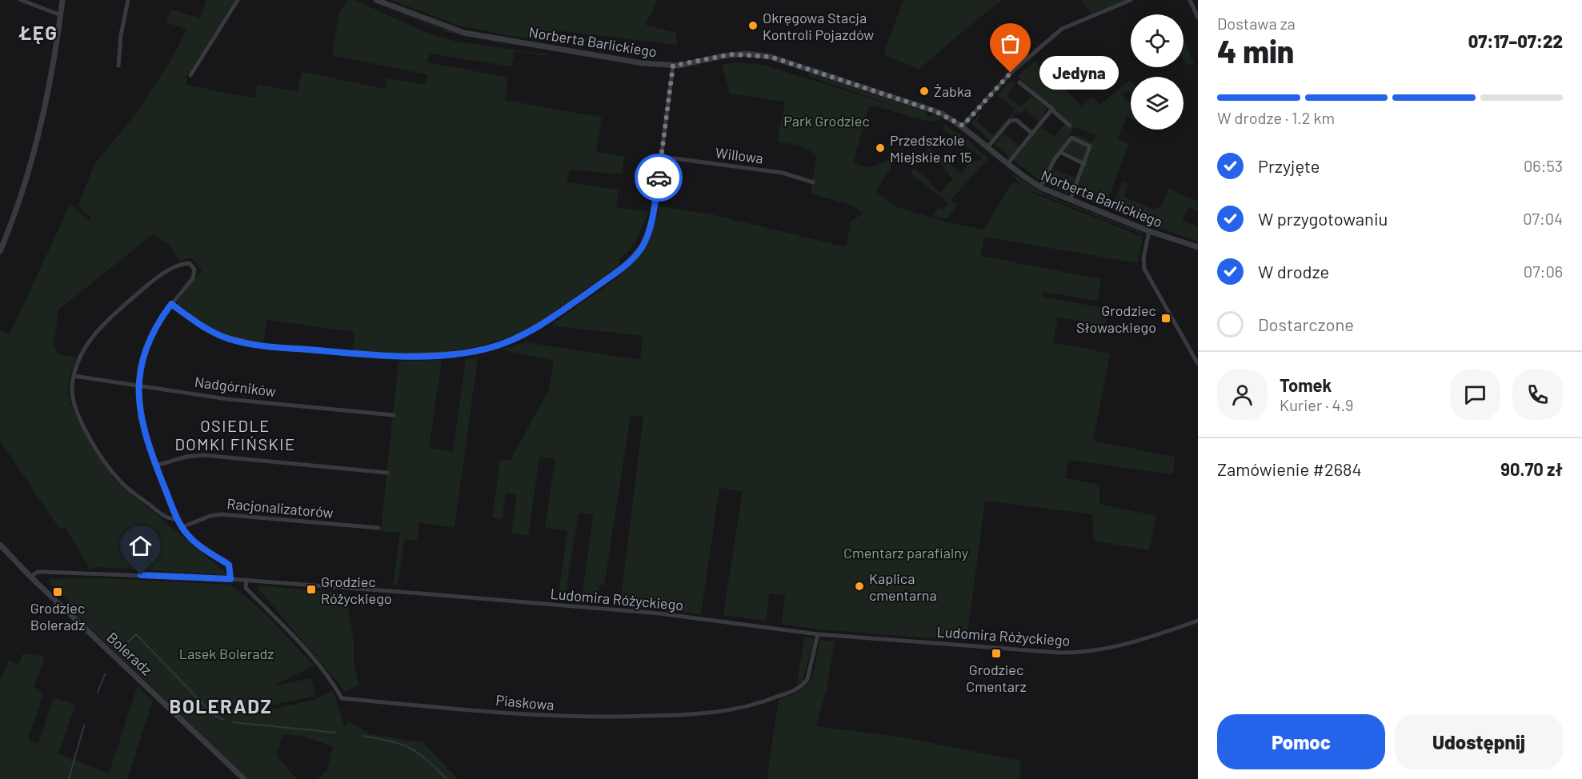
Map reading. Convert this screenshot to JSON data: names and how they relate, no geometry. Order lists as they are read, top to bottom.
{
  "streets": {
    "street": [
      "Norberta Barlickiego",
      "Willowa",
      "Nadgórników",
      "Racjonalizatorów",
      "Ludomira Różyckiego",
      "Boleradz",
      "Piaskowa"
    ]
  },
  "crossings": [
    ["Ludomira Różyckiego", "Boleradz"],
    ["Ludomira Różyckiego", "Piaskowa"]
  ],
  "districts": ["ŁĘG", "OSIEDLE DOMKI FIŃSKIE", "BOLERADZ"],
  "parks": ["Park Grodziec", "Cmentarz parafialny", "Lasek Boleradz"],
  "places": {
    "other": [
      "Okręgowa Stacja Kontroli Pojazdów",
      "Jedyna",
      "Żabka",
      "Przedszkole Miejskie nr 15",
      "Kaplica cmentarna"
    ],
    "transit": [
      "Grodziec Słowackiego",
      "Grodziec Różyckiego",
      "Grodziec Boleradz",
      "Grodziec Cmentarz"
    ]
  },
  "page": {
    "heading": ["4 min", "Dostawa za", "07:17–07:22"],
    "panel": [
      "Tomek",
      "Kurier · 4.9",
      "Zamówienie #2684",
      "90.70 zł"
    ],
    "bubble": "Jedyna",
    "bar": "W drodze · 1.2 km",
    "list": [
      ["Przyjęte", "06:53"],
      ["W przygotowaniu", "07:04"],
      ["W drodze", "07:06"],
      "Dostarczone"
    ],
    "buttons": ["Pomoc", "Udostępnij"]
  }
}
